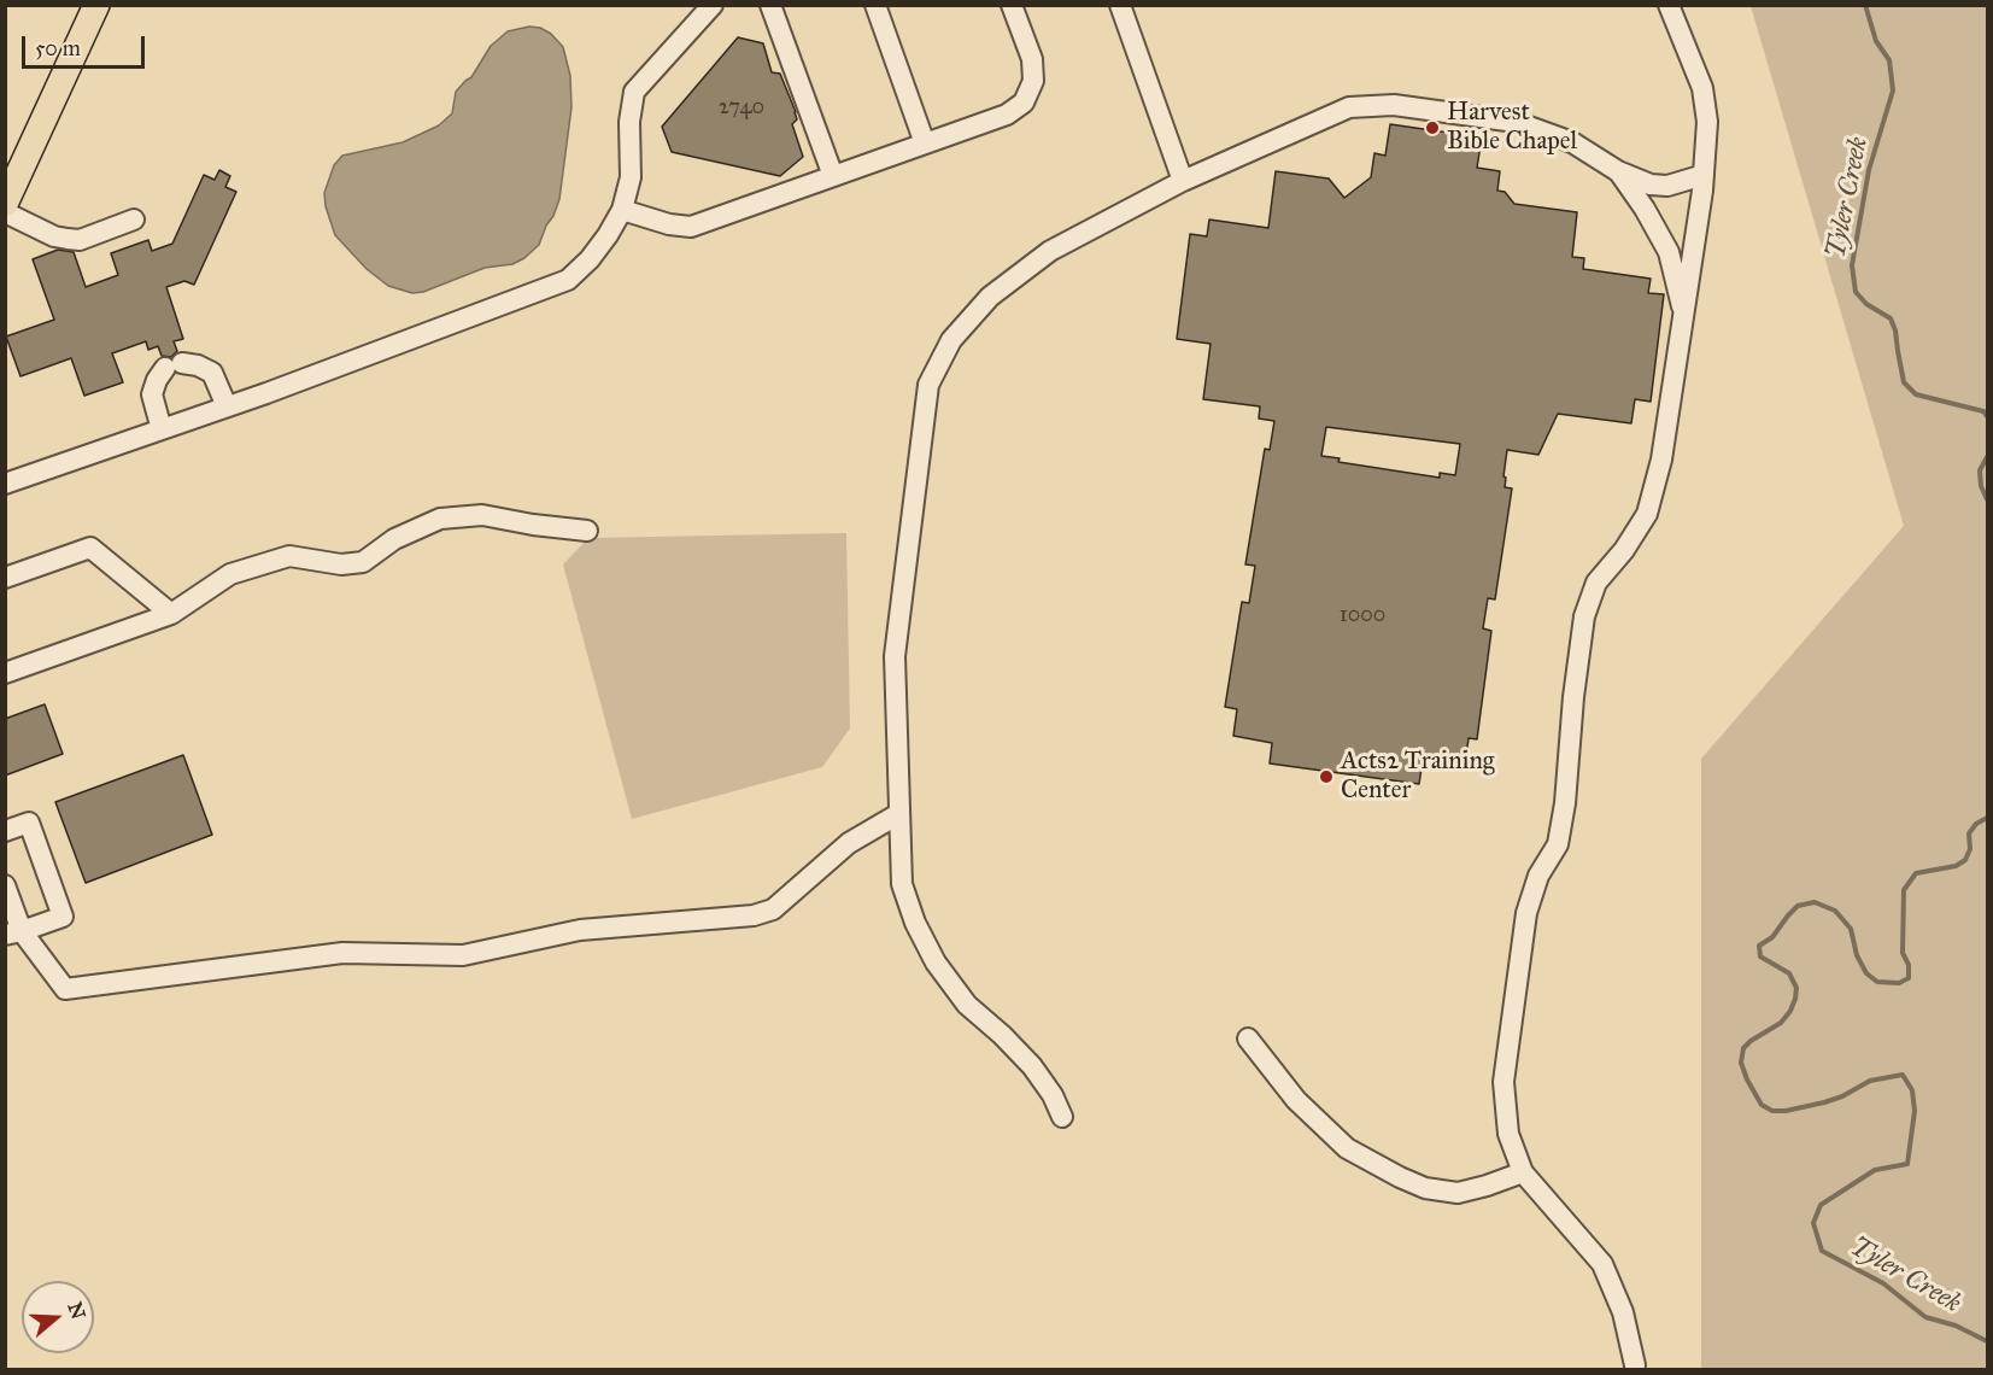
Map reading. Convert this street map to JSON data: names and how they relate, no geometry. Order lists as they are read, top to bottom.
{
  "water": ["Tyler Creek"],
  "places": ["Harvest Bible Chapel", "Acts2 Training Center"],
  "house_numbers": ["2740", "1000"],
  "scale_bar": "50 m",
  "north": "right"
}
